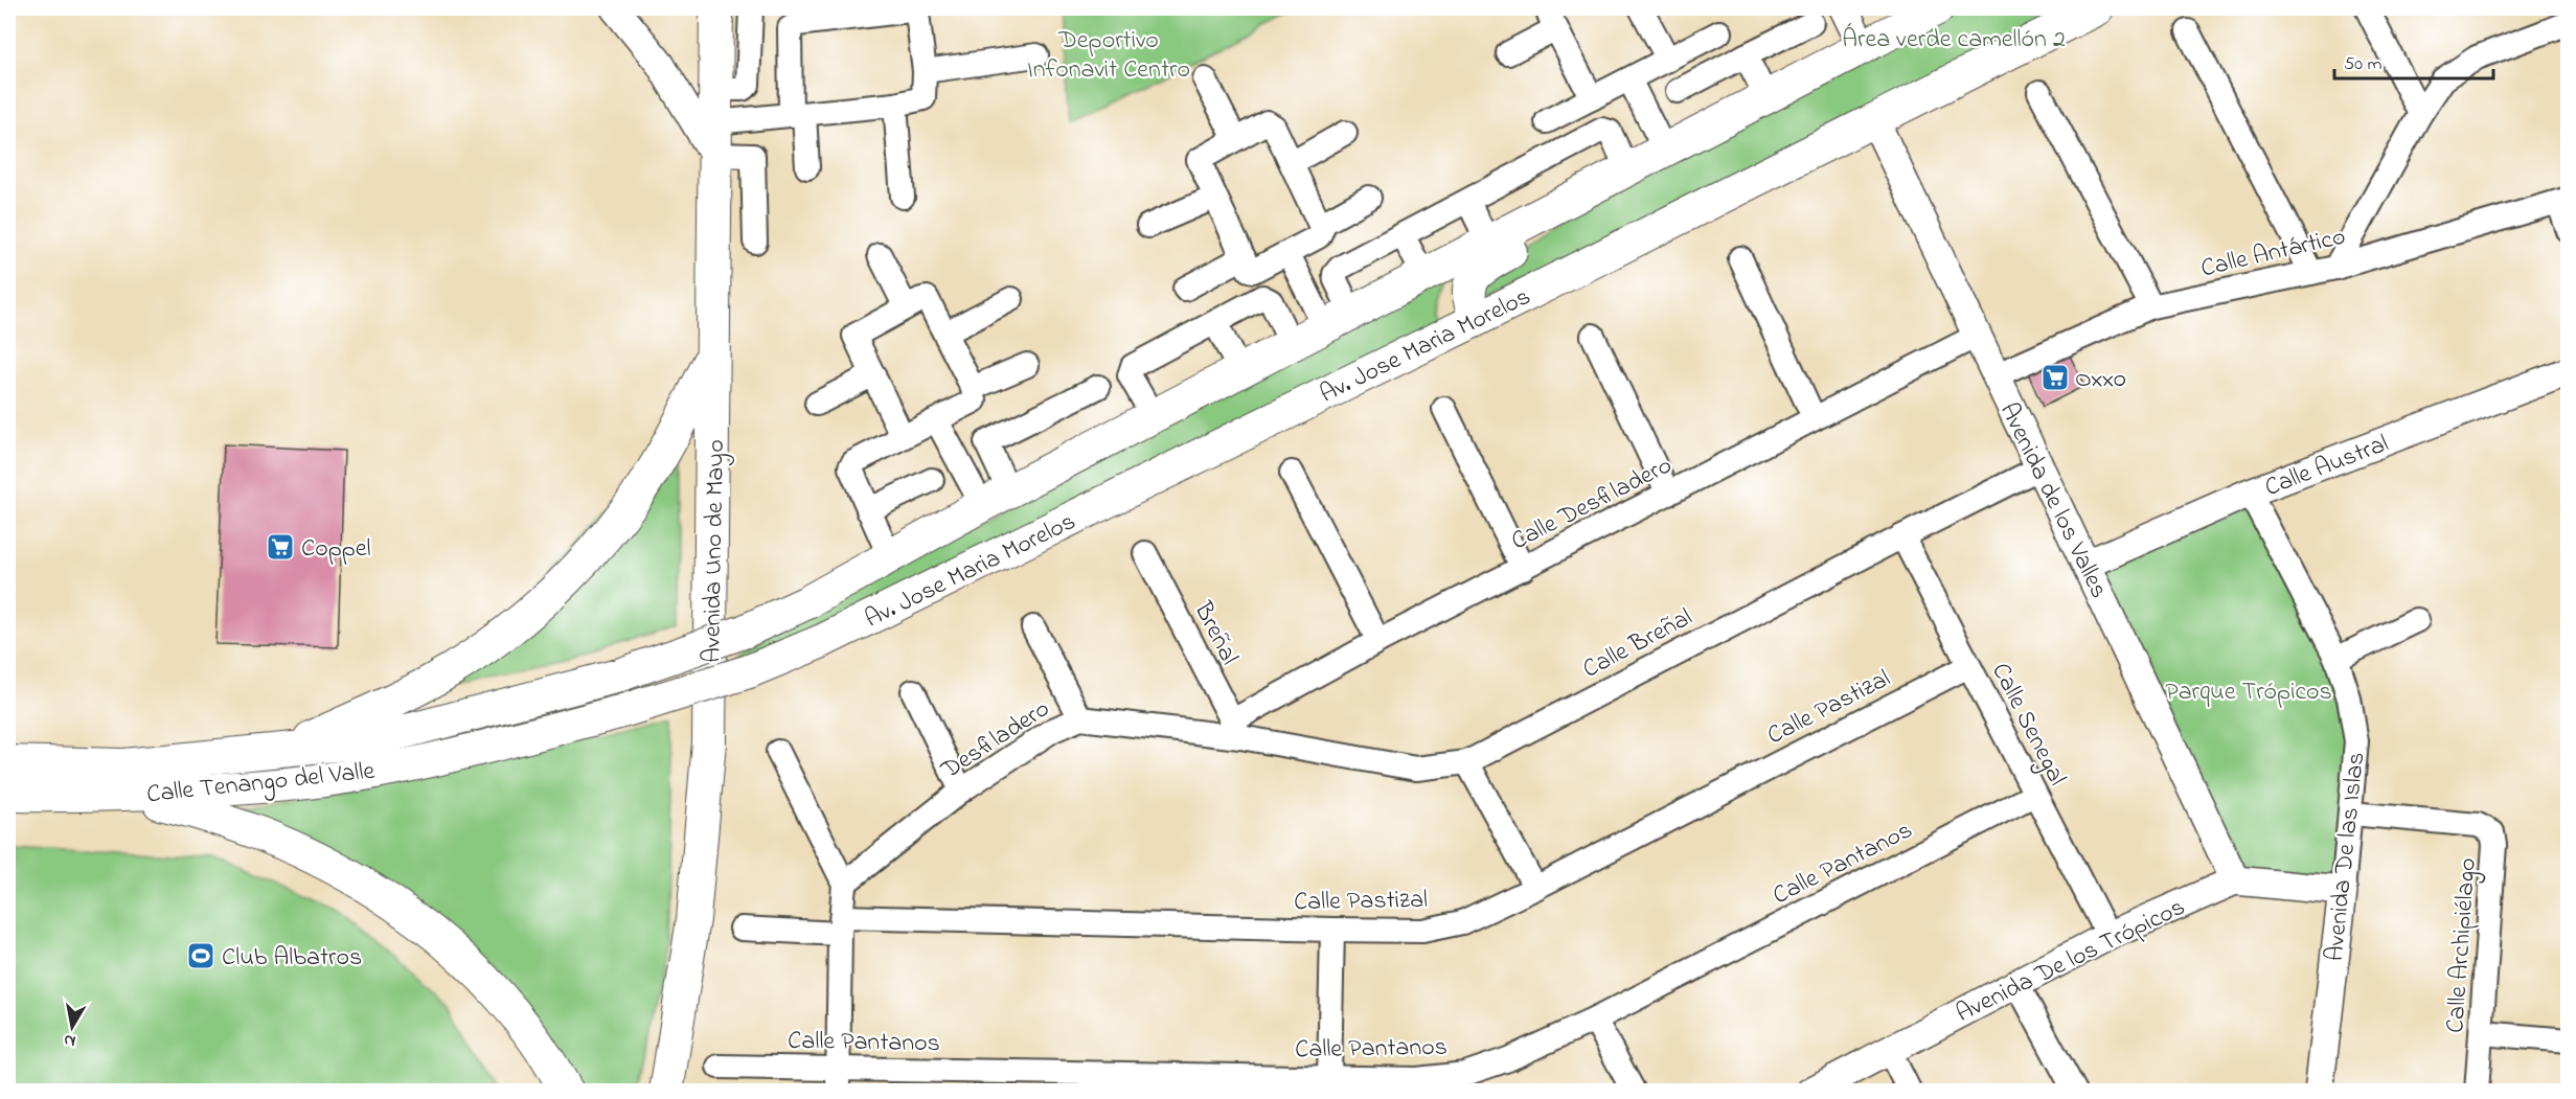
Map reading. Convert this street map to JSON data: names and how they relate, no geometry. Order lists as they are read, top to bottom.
{
  "streets": {
    "main road": ["Av. Jose Maria Morelos", "Avenida Uno de Mayo", "Calle Tenango del Valle"],
    "street": [
      "Calle Antártico",
      "Calle Austral",
      "Avenida de los Valles",
      "Calle Desfiladero",
      "Breñal",
      "Calle Breñal",
      "Calle Pastizal",
      "Calle Senegal",
      "Desfiladero",
      "Avenida De las Islas",
      "Calle Pantanos",
      "Calle Archipiélago",
      "Avenida De los Trópicos"
    ]
  },
  "crossings": [
    ["Calle Antártico", "Avenida de los Valles"],
    ["Av. Jose Maria Morelos", "Avenida de los Valles"],
    ["Av. Jose Maria Morelos", "Calle Tenango del Valle"],
    ["Calle Austral", "Avenida de los Valles"],
    ["Calle Austral", "Avenida De las Islas"],
    ["Avenida de los Valles", "Calle Desfiladero"],
    ["Avenida de los Valles", "Calle Breñal"],
    ["Avenida de los Valles", "Avenida De los Trópicos"],
    ["Calle Desfiladero", "Breñal"],
    ["Calle Desfiladero", "Calle Breñal"],
    ["Calle Desfiladero", "Desfiladero"],
    ["Breñal", "Calle Breñal"],
    ["Breñal", "Desfiladero"],
    ["Calle Breñal", "Calle Senegal"],
    ["Calle Breñal", "Desfiladero"],
    ["Calle Pastizal", "Calle Senegal"],
    ["Calle Senegal", "Calle Pantanos"],
    ["Calle Senegal", "Avenida De los Trópicos"],
    ["Avenida De las Islas", "Calle Archipiélago"],
    ["Avenida De las Islas", "Avenida De los Trópicos"]
  ],
  "parks": ["Área verde camellón 2", "Deportivo Infonavit Centro", "Parque Trópicos"],
  "places": {
    "supermarket": ["Oxxo", "Coppel"],
    "sports": ["Club Albatros"]
  },
  "scale_bar": "50 m",
  "north": "bottom"
}
